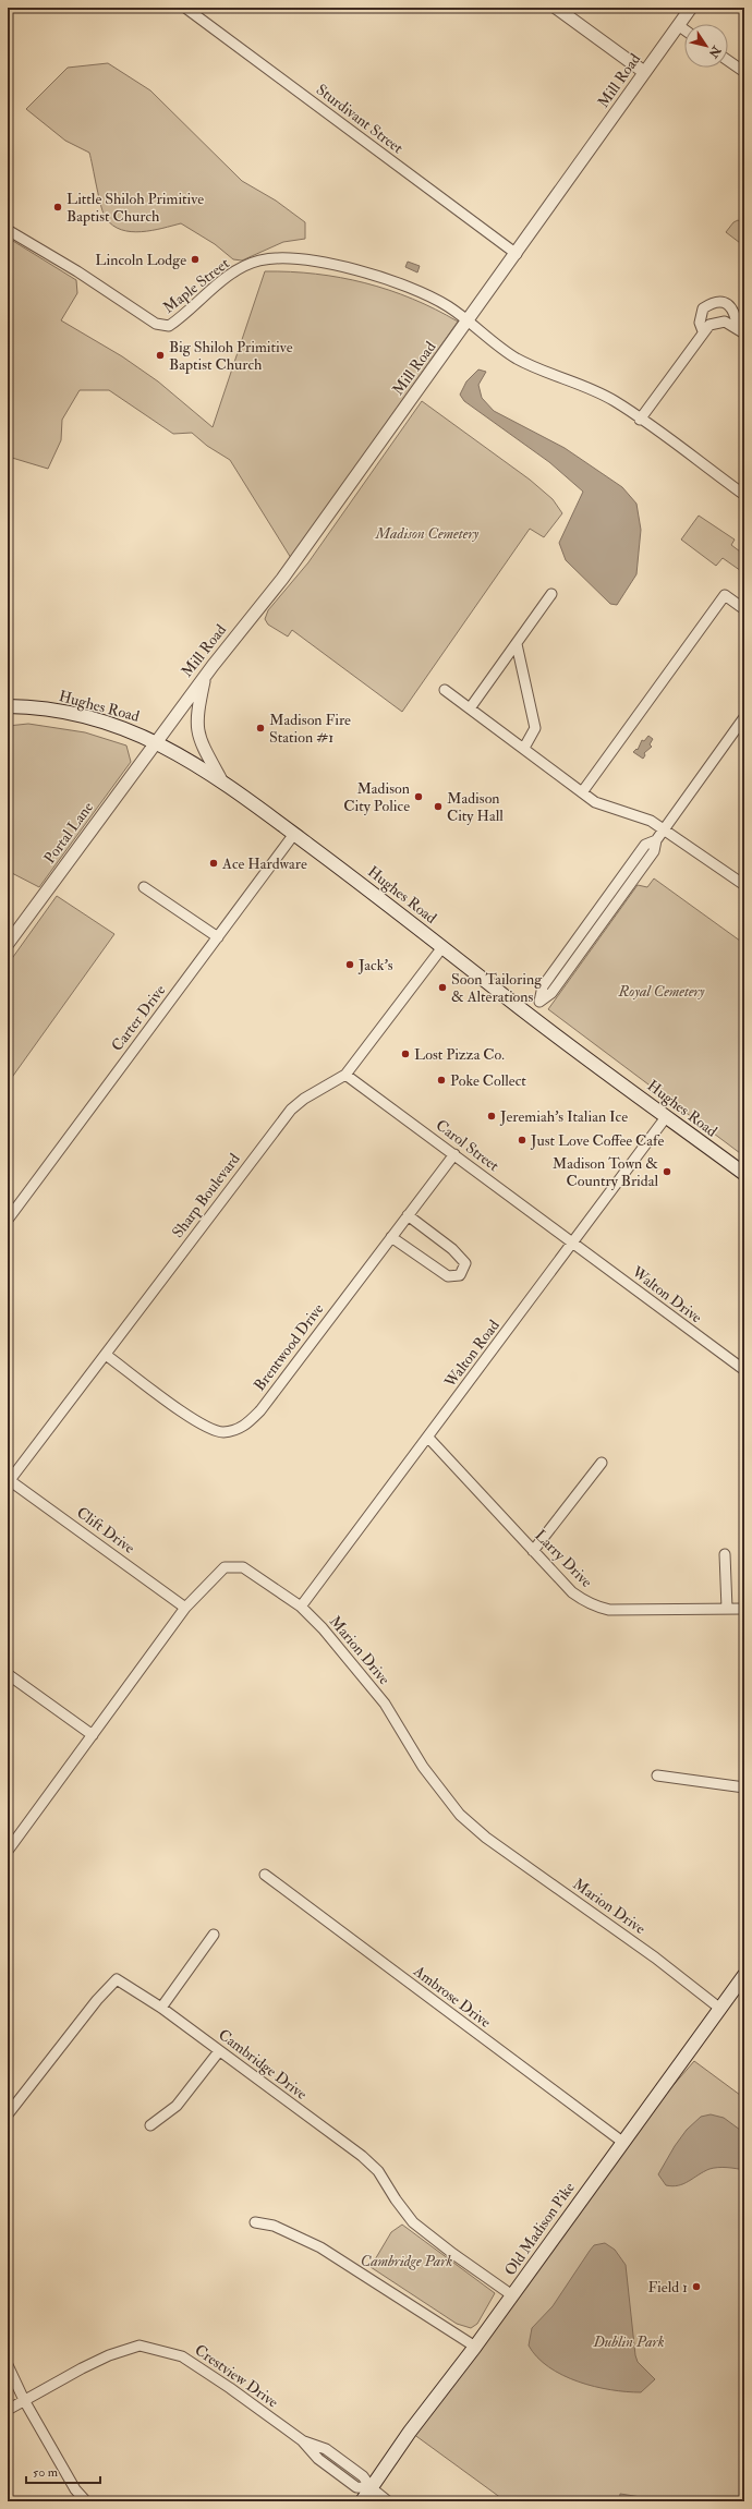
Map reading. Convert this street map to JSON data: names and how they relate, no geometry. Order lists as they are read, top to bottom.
{
  "streets": {
    "main road": ["Hughes Road", "Old Madison Pike"],
    "street": [
      "Mill Road",
      "Sturdivant Street",
      "Maple Street",
      "Portal Lane",
      "Carter Drive",
      "Carol Street",
      "Sharp Boulevard",
      "Walton Drive",
      "Brentwood Drive",
      "Walton Road",
      "Clift Drive",
      "Larry Drive",
      "Marion Drive",
      "Ambrose Drive",
      "Cambridge Drive",
      "Crestview Drive"
    ]
  },
  "crossings": [
    ["Mill Road", "Sturdivant Street"],
    ["Mill Road", "Maple Street"],
    ["Mill Road", "Hughes Road"],
    ["Mill Road", "Portal Lane"],
    ["Hughes Road", "Portal Lane"],
    ["Hughes Road", "Carter Drive"],
    ["Hughes Road", "Sharp Boulevard"],
    ["Hughes Road", "Walton Road"],
    ["Carol Street", "Sharp Boulevard"],
    ["Carol Street", "Walton Drive"],
    ["Carol Street", "Brentwood Drive"],
    ["Carol Street", "Walton Road"],
    ["Sharp Boulevard", "Brentwood Drive"],
    ["Sharp Boulevard", "Clift Drive"],
    ["Walton Drive", "Walton Road"],
    ["Walton Road", "Larry Drive"],
    ["Walton Road", "Marion Drive"],
    ["Clift Drive", "Marion Drive"],
    ["Marion Drive", "Old Madison Pike"],
    ["Ambrose Drive", "Old Madison Pike"],
    ["Cambridge Drive", "Old Madison Pike"],
    ["Old Madison Pike", "Crestview Drive"]
  ],
  "parks": [
    "Madison Cemetery",
    "Royal Cemetery",
    "Cambridge Park",
    "Dublin Park"
  ],
  "places": [
    "Little Shiloh Primitive Baptist Church",
    "Lincoln Lodge",
    "Big Shiloh Primitive Baptist Church",
    "Madison Fire Station #1",
    "Madison City Police",
    "Madison City Hall",
    "Ace Hardware",
    "Jack's",
    "Soon Tailoring & Alterations",
    "Lost Pizza Co.",
    "Poke Collect",
    "Jeremiah's Italian Ice",
    "Just Love Coffee Cafe",
    "Madison Town & Country Bridal",
    "Field 1"
  ],
  "scale_bar": "50 m",
  "north": "bottom right"
}
